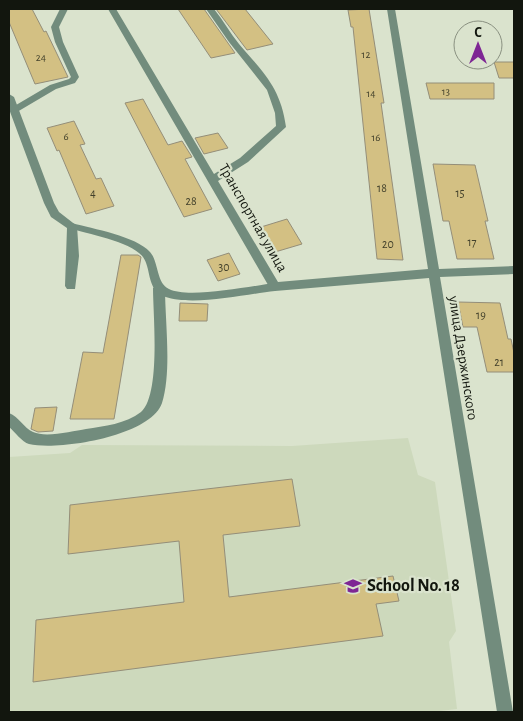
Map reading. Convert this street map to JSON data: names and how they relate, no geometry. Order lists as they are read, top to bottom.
{
  "streets": {
    "street": ["Транспортная улица", "улица Дзержинского"]
  },
  "crossings": [
    ["Транспортная улица", "улица Дзержинского"]
  ],
  "places": {
    "school or university": ["School No. 18"]
  },
  "house_numbers": [
    "12",
    "24",
    "13",
    "14",
    "6",
    "16",
    "18",
    "4",
    "15",
    "28",
    "17",
    "20",
    "30",
    "19",
    "21"
  ],
  "north": "top"
}
